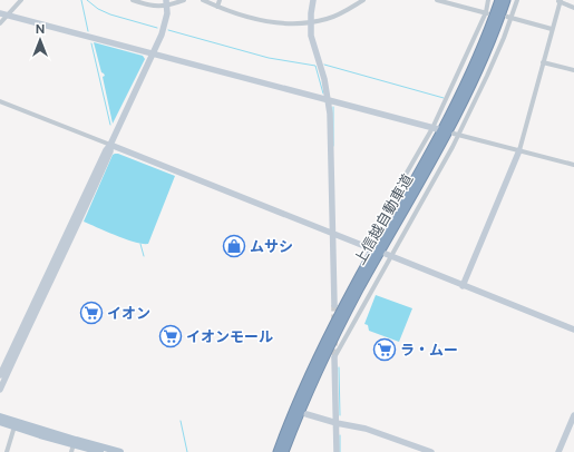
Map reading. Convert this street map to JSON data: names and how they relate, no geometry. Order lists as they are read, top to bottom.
{
  "streets": {
    "highway": ["上信越自動車道"]
  },
  "places": {
    "shop": ["ムサシ"],
    "supermarket": ["イオン", "イオンモール", "ラ・ムー"]
  },
  "north": "top"
}
